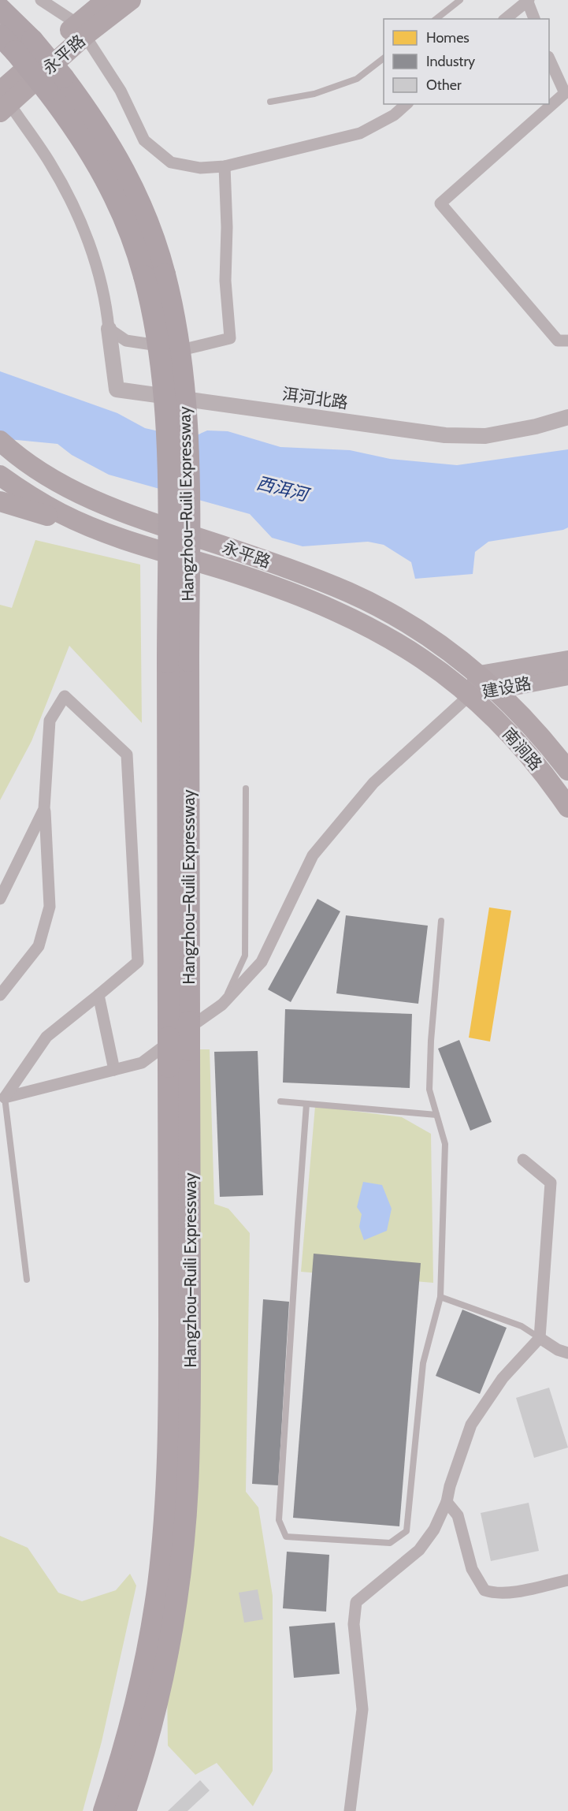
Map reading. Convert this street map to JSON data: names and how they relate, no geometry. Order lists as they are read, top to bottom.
{
  "streets": {
    "highway": ["永平路", "Hangzhou–Ruili Expressway", "南涧路"],
    "main road": ["建设路"],
    "street": ["洱河北路"]
  },
  "crossings": [
    ["永平路", "建设路"],
    ["永平路", "南涧路"],
    ["建设路", "南涧路"]
  ],
  "water": ["西洱河"],
  "legend": ["Homes", "Industry", "Other"]
}
